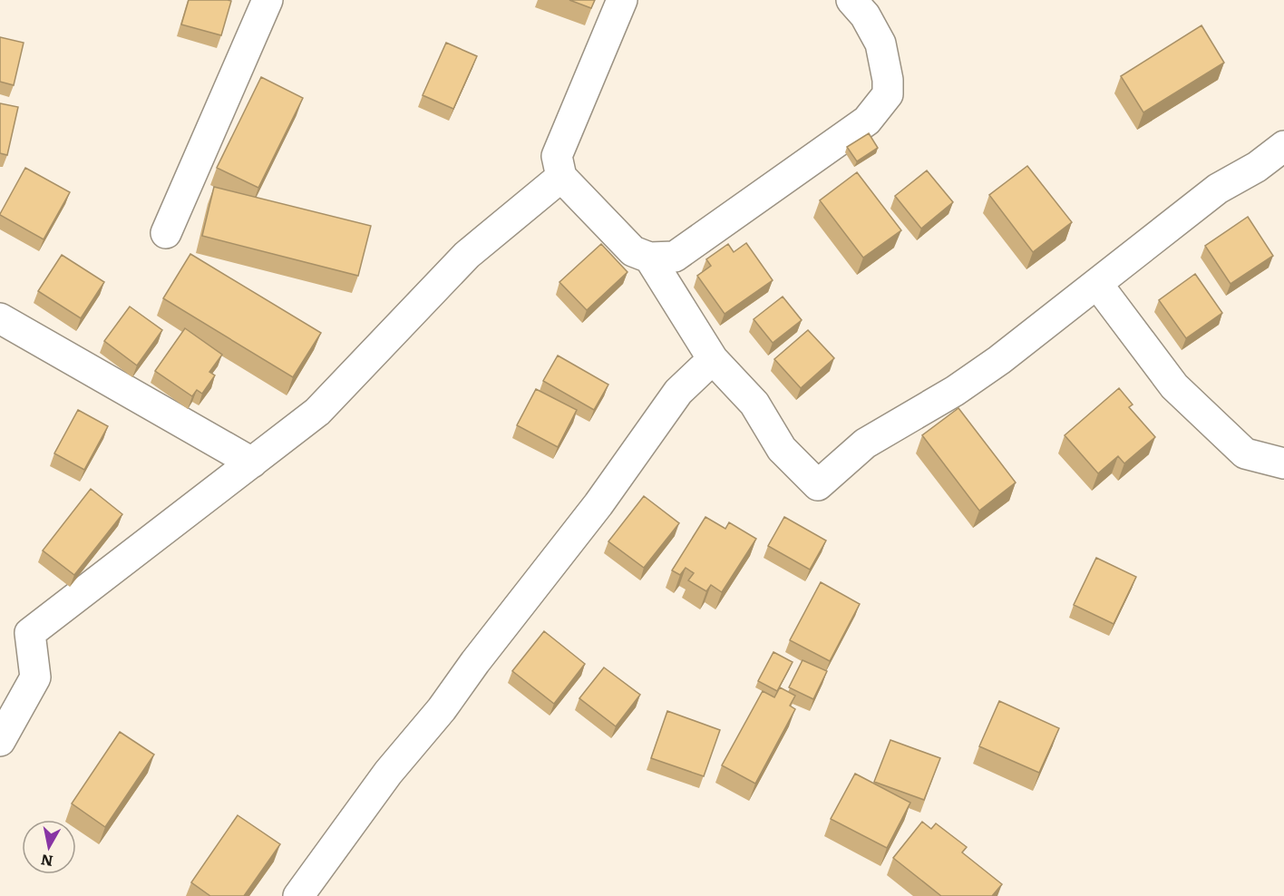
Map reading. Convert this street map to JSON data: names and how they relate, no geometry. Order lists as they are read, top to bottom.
{
  "north": "bottom"
}
